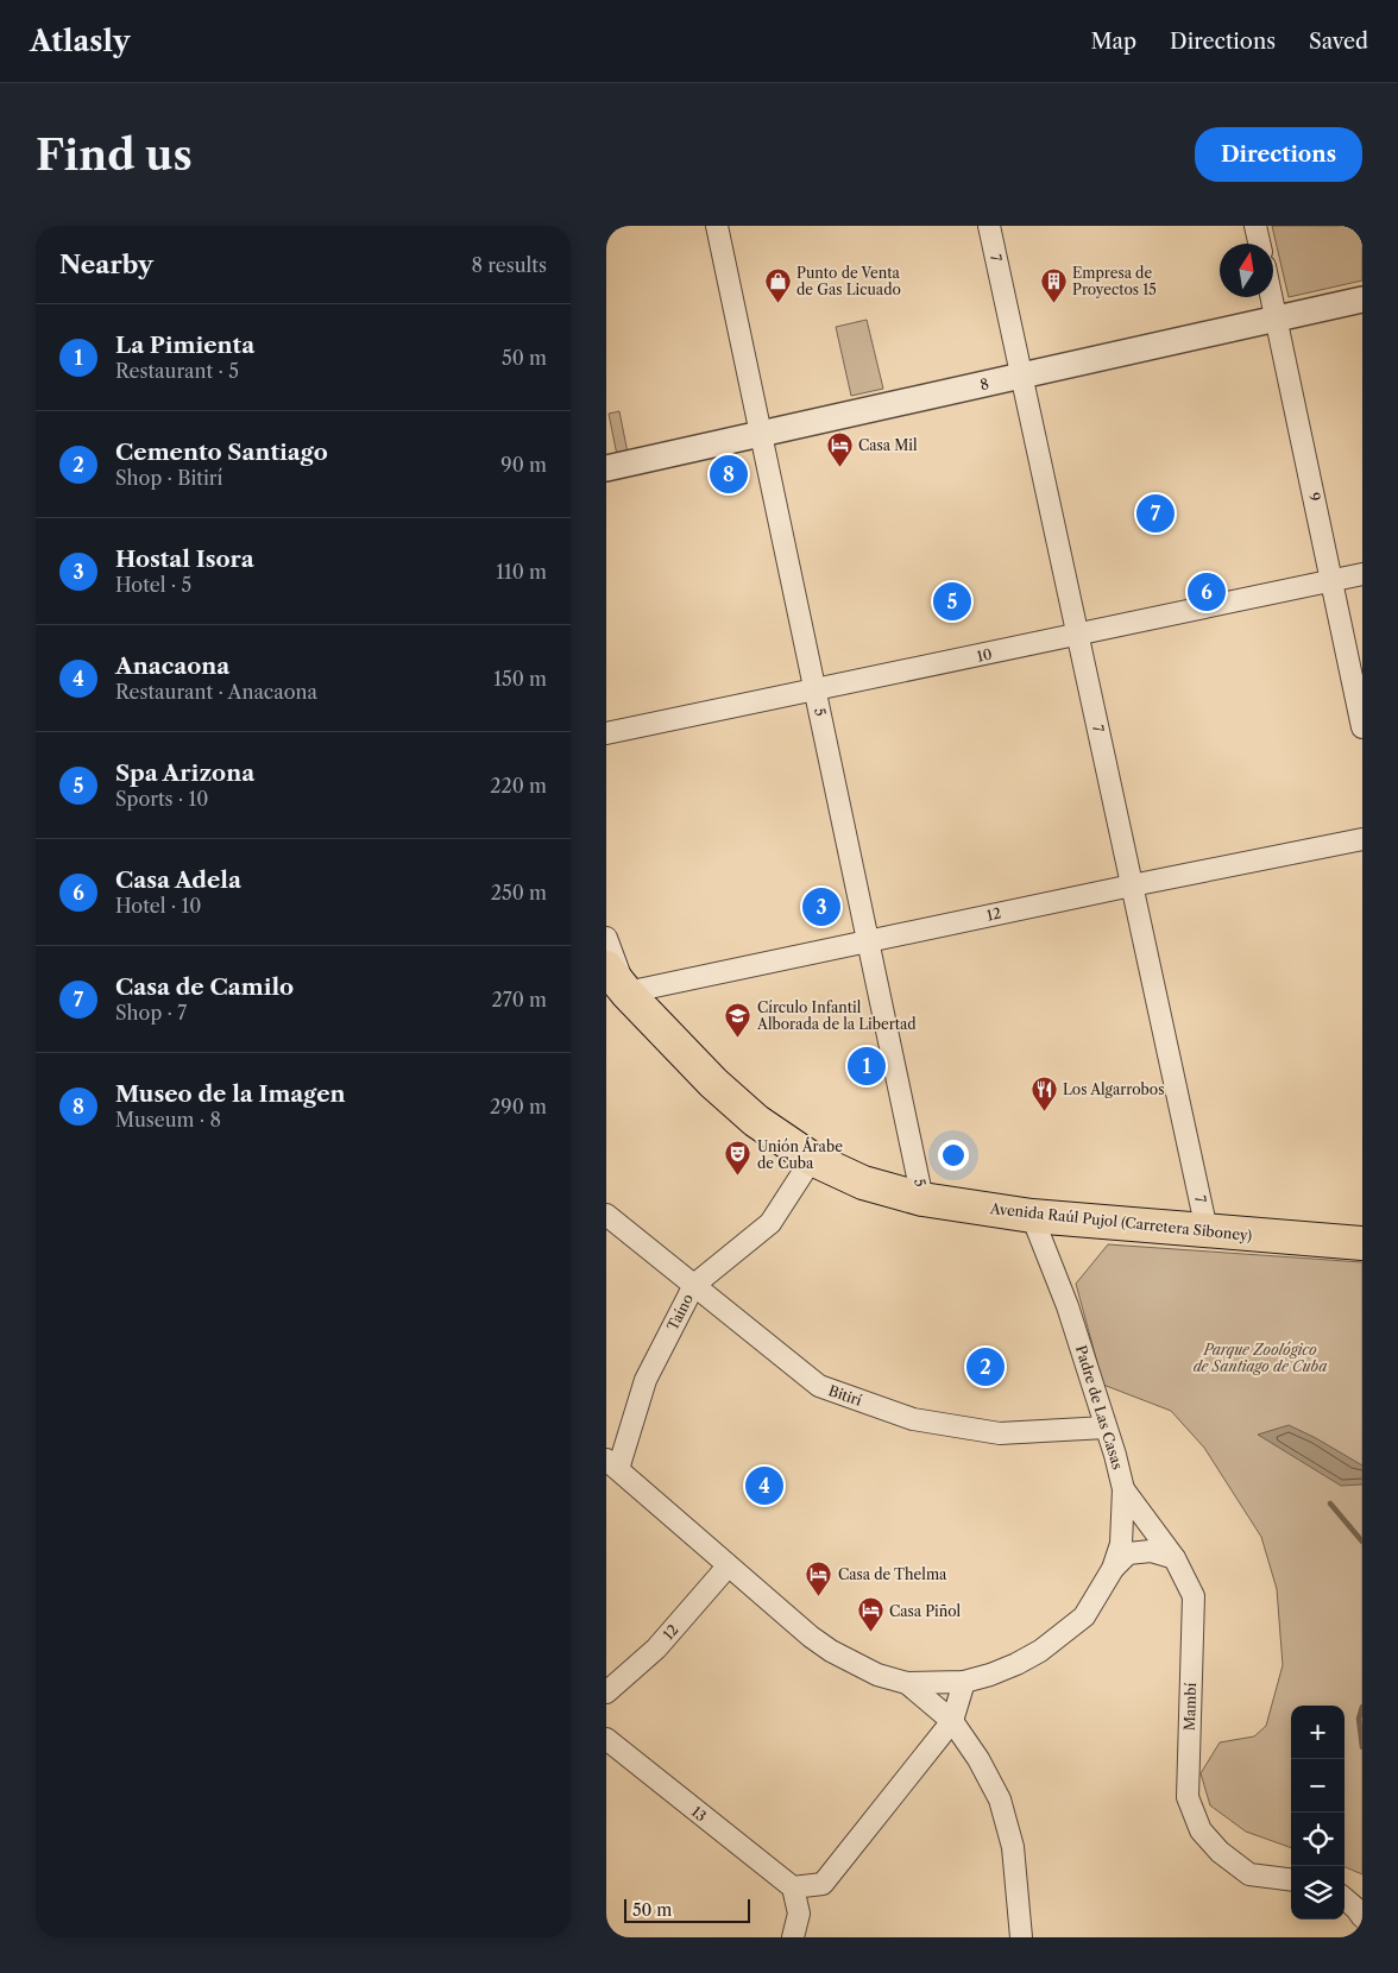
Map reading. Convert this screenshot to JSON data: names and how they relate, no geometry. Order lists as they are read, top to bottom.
{
  "streets": {
    "main road": ["Avenida Raúl Pujol (Carretera Siboney)"],
    "street": [
      "7",
      "8",
      "9",
      "10",
      "5",
      "12",
      "Taíno",
      "Bitirí",
      "Padre de Las Casas",
      "Mambí",
      "13"
    ]
  },
  "crossings": [
    ["7", "8"],
    ["7", "10"],
    ["7", "12"],
    ["7", "Avenida Raúl Pujol (Carretera Siboney)"],
    ["8", "9"],
    ["8", "5"],
    ["9", "10"],
    ["10", "5"],
    ["5", "12"],
    ["5", "Avenida Raúl Pujol (Carretera Siboney)"],
    ["12", "Avenida Raúl Pujol (Carretera Siboney)"],
    ["Avenida Raúl Pujol (Carretera Siboney)", "Taíno"],
    ["Avenida Raúl Pujol (Carretera Siboney)", "Padre de Las Casas"],
    ["Taíno", "Bitirí"],
    ["Bitirí", "Padre de Las Casas"],
    ["Padre de Las Casas", "Mambí"]
  ],
  "parks": ["Parque Zoológico de Santiago de Cuba"],
  "places": {
    "shop": ["Punto de Venta de Gas Licuado"],
    "building": ["Empresa de Proyectos 15"],
    "hotel": ["Casa Mil", "Casa de Thelma", "Casa Piñol"],
    "school or university": ["Círculo Infantil Alborada de la Libertad"],
    "restaurant": ["Los Algarrobos"],
    "theatre": ["Unión Árabe de Cuba"]
  },
  "scale_bar": "50 m",
  "north": "top",
  "page": {
    "header": "Atlasly",
    "nav": ["Map", "Directions", "Saved"],
    "buttons": "Directions",
    "title": "Find us",
    "heading": ["Nearby", "8 results"],
    "list": [
      {
        "mark": "1",
        "name": "La Pimienta",
        "note": "Restaurant · 5",
        "value": "50 m"
      },
      {
        "mark": "2",
        "name": "Cemento Santiago",
        "note": "Shop · Bitirí",
        "value": "90 m"
      },
      {
        "mark": "3",
        "name": "Hostal Isora",
        "note": "Hotel · 5",
        "value": "110 m"
      },
      {
        "mark": "4",
        "name": "Anacaona",
        "note": "Restaurant · Anacaona",
        "value": "150 m"
      },
      {
        "mark": "5",
        "name": "Spa Arizona",
        "note": "Sports · 10",
        "value": "220 m"
      },
      {
        "mark": "6",
        "name": "Casa Adela",
        "note": "Hotel · 10",
        "value": "250 m"
      },
      {
        "mark": "7",
        "name": "Casa de Camilo",
        "note": "Shop · 7",
        "value": "270 m"
      },
      {
        "mark": "8",
        "name": "Museo de la Imagen",
        "note": "Museum · 8",
        "value": "290 m"
      }
    ],
    "pins": [
      "8",
      "7",
      "6",
      "5",
      "3",
      "1",
      "2",
      "4"
    ],
    "map_buttons": ["+", "−"],
    "scale": "50 m"
  }
}
